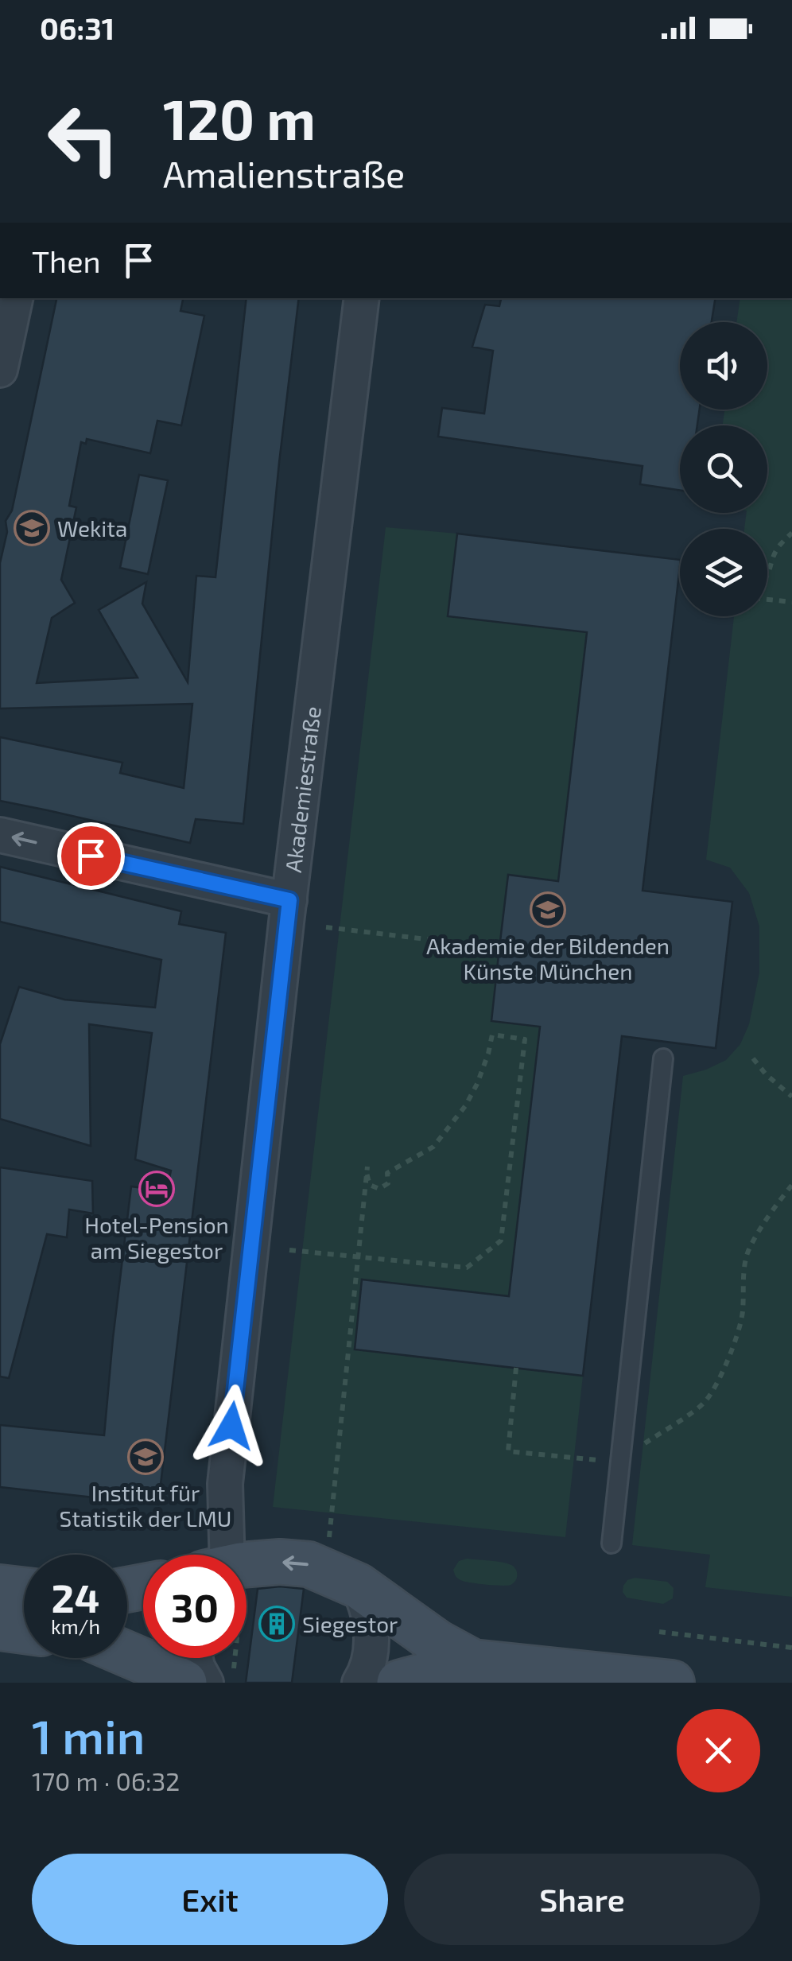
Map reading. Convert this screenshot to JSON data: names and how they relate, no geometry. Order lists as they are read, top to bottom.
{
  "streets": {
    "street": ["Akademiestraße"]
  },
  "places": {
    "school or university": ["Wekita", "Akademie der Bildenden Künste München", "Institut für Statistik der LMU"],
    "hotel": ["Hotel-Pension am Siegestor"],
    "building": ["Siegestor"]
  },
  "page": {
    "status": "06:31",
    "turn": ["120 m", "Amalienstraße"],
    "then": "Then",
    "speed": "24 km/h",
    "limit": "30",
    "heading": ["1 min", "170 m · 06:32"],
    "buttons": ["Exit", "Share"]
  }
}
